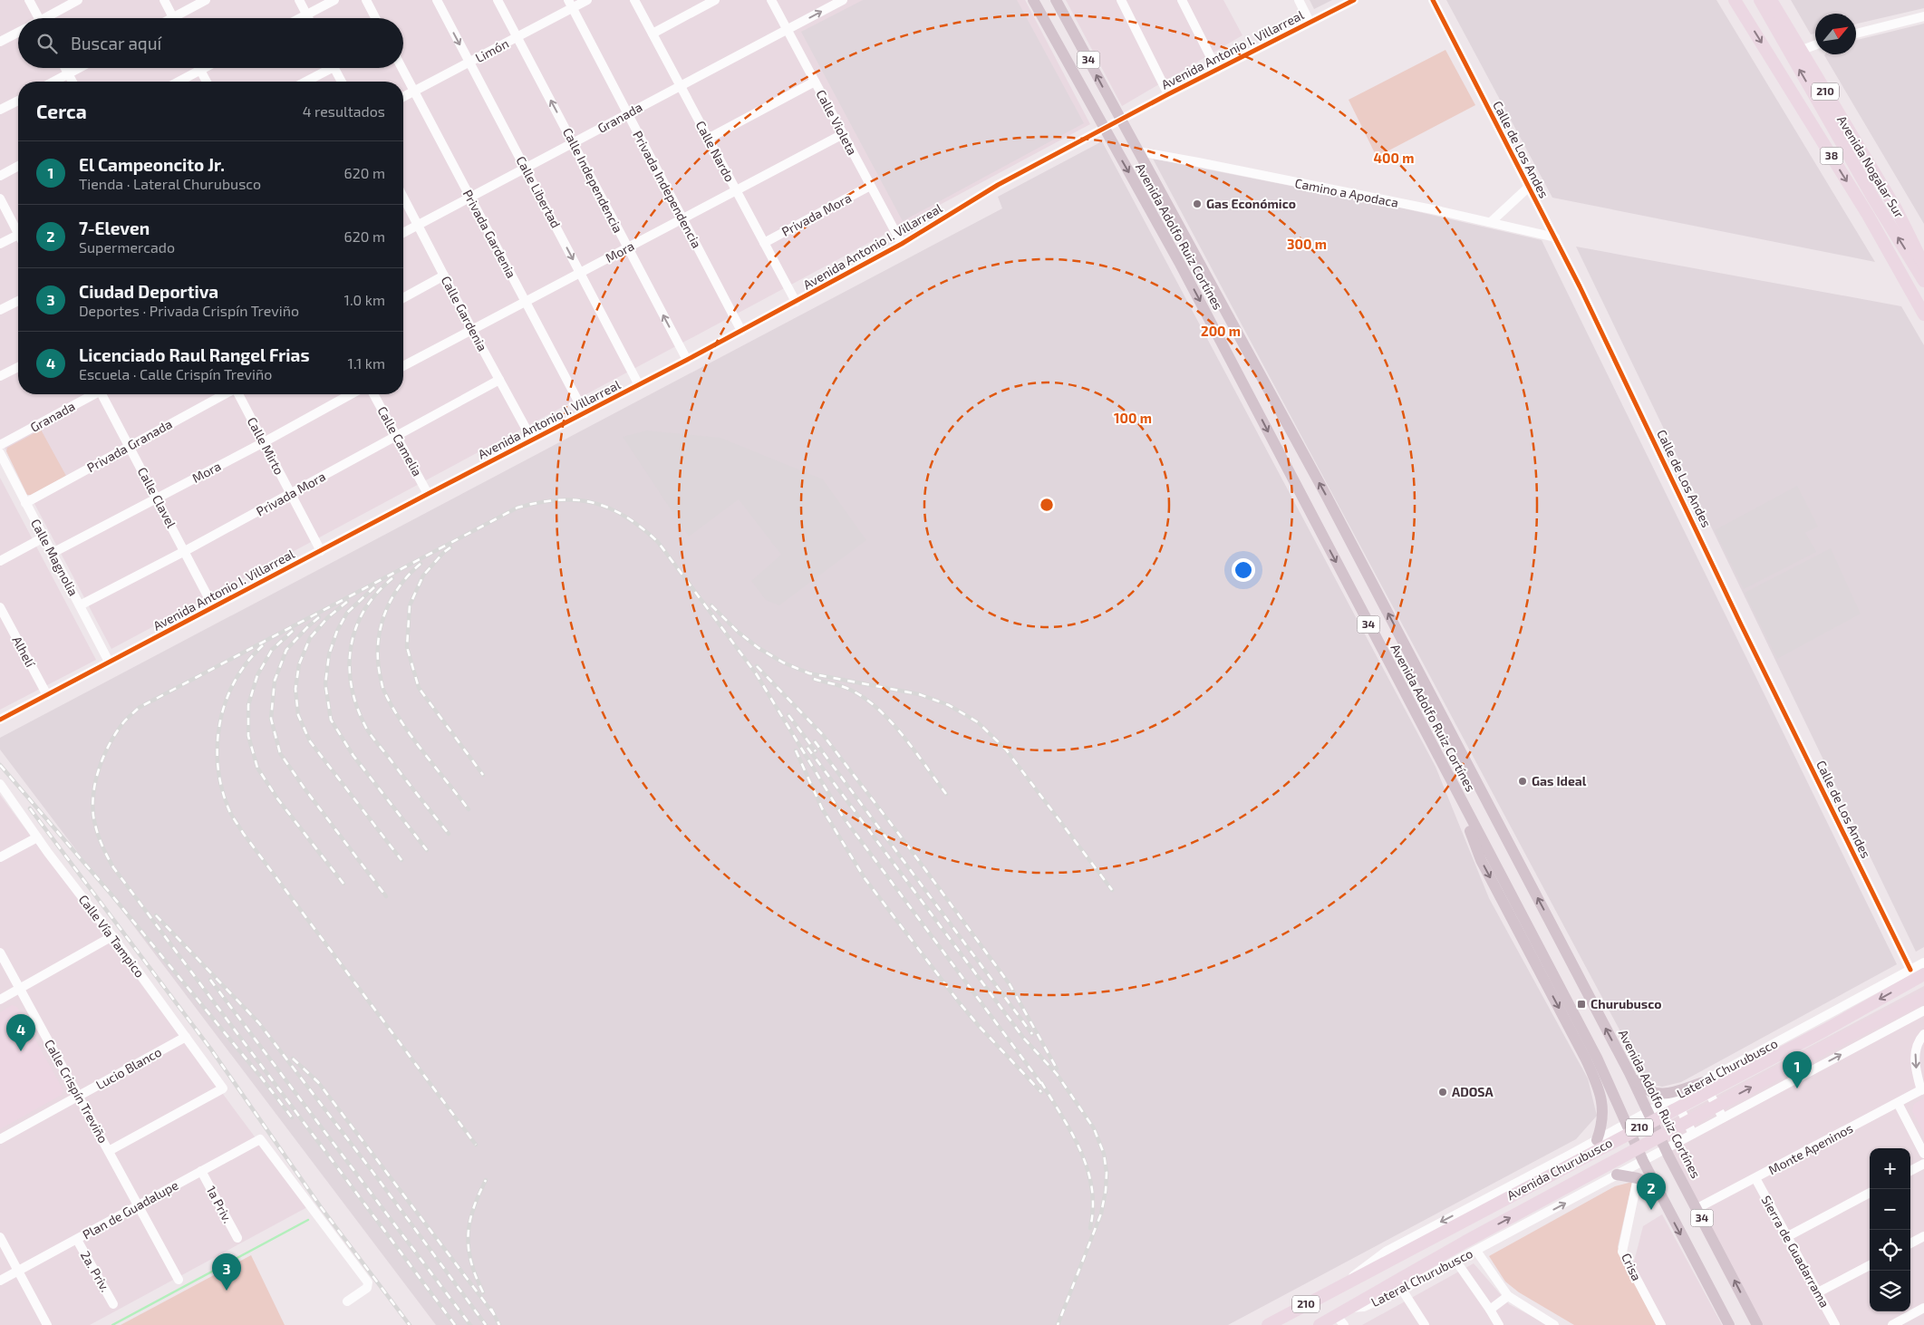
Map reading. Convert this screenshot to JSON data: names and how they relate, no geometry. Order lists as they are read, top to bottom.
{
  "streets": {
    "highway": [
      "210",
      "38",
      "Avenida Nogalar Sur",
      "Avenida Churubusco"
    ],
    "main road": ["34", "Avenida Adolfo Ruiz Cortínes"],
    "street": [
      "Avenida Antonio I. Villarreal",
      "Limón",
      "Granada",
      "Calle Violeta",
      "Calle de Los Andes",
      "Calle Nardo",
      "Calle Independencia",
      "Privada Independencia",
      "Calle Libertad",
      "Camino a Apodaca",
      "Privada Mora",
      "Privada Gardenia",
      "Mora",
      "Calle Gardenia",
      "Calle Camelia",
      "Privada Granada",
      "Calle Mirto",
      "Calle Clavel",
      "Calle Magnolia",
      "Alhelí",
      "Calle Vía Tampico",
      "Lucio Blanco",
      "Lateral Churubusco",
      "Calle Crispín Treviño",
      "Monte Apeninos",
      "1a Priv.",
      "Plan de Guadalupe",
      "Sierra de Guadarrama",
      "Crisa",
      "2a. Priv."
    ]
  },
  "crossings": [
    ["Avenida Antonio I. Villarreal", "34"],
    ["Avenida Antonio I. Villarreal", "Calle Violeta"],
    ["Avenida Antonio I. Villarreal", "Calle Nardo"],
    ["Avenida Antonio I. Villarreal", "Calle Independencia"],
    ["Avenida Antonio I. Villarreal", "Privada Independencia"],
    ["Avenida Antonio I. Villarreal", "Calle Libertad"],
    ["Avenida Antonio I. Villarreal", "Privada Gardenia"],
    ["Avenida Antonio I. Villarreal", "Avenida Adolfo Ruiz Cortínes"],
    ["Avenida Antonio I. Villarreal", "Calle Gardenia"],
    ["Avenida Antonio I. Villarreal", "Calle Camelia"],
    ["Avenida Antonio I. Villarreal", "Calle Mirto"],
    ["Avenida Antonio I. Villarreal", "Calle Clavel"],
    ["Avenida Antonio I. Villarreal", "Calle Magnolia"],
    ["Avenida Antonio I. Villarreal", "Alhelí"],
    ["Limón", "Calle Independencia"],
    ["Limón", "Privada Independencia"],
    ["Limón", "Calle Libertad"],
    ["Limón", "Privada Gardenia"],
    ["34", "Camino a Apodaca"],
    ["34", "Avenida Adolfo Ruiz Cortínes"],
    ["Granada", "Calle Violeta"],
    ["Granada", "Calle Nardo"],
    ["Granada", "Calle Independencia"],
    ["Granada", "Privada Independencia"],
    ["Granada", "Calle Libertad"],
    ["Granada", "Privada Gardenia"],
    ["Granada", "Calle Gardenia"],
    ["Calle Violeta", "Privada Mora"],
    ["Calle Violeta", "Mora"],
    ["Calle de Los Andes", "Camino a Apodaca"],
    ["Calle de Los Andes", "Lateral Churubusco"],
    ["Calle Nardo", "Privada Mora"],
    ["Calle Nardo", "Mora"],
    ["Calle Independencia", "Mora"],
    ["Privada Independencia", "Mora"],
    ["Calle Libertad", "Mora"],
    ["Camino a Apodaca", "Avenida Adolfo Ruiz Cortínes"],
    ["Privada Mora", "Calle Gardenia"],
    ["Privada Mora", "Calle Camelia"],
    ["Privada Mora", "Calle Mirto"],
    ["Privada Mora", "Calle Clavel"],
    ["Privada Mora", "Calle Magnolia"],
    ["Privada Gardenia", "Mora"],
    ["Avenida Adolfo Ruiz Cortínes", "Lateral Churubusco"],
    ["Avenida Adolfo Ruiz Cortínes", "Monte Apeninos"],
    ["Mora", "Calle Gardenia"],
    ["Mora", "Calle Mirto"],
    ["Mora", "Calle Clavel"],
    ["Mora", "Calle Magnolia"],
    ["Privada Granada", "Calle Clavel"],
    ["Privada Granada", "Calle Magnolia"],
    ["Calle Vía Tampico", "Lucio Blanco"],
    ["Calle Vía Tampico", "Calle Crispín Treviño"],
    ["Lucio Blanco", "Calle Crispín Treviño"],
    ["Lateral Churubusco", "Avenida Churubusco"],
    ["Calle Crispín Treviño", "Plan de Guadalupe"],
    ["Monte Apeninos", "Sierra de Guadarrama"],
    ["1a Priv.", "Plan de Guadalupe"],
    ["Plan de Guadalupe", "2a. Priv."]
  ],
  "one_way": ["Calle Independencia", "Calle Libertad"],
  "places": {
    "other": ["Gas Económico", "Gas Ideal", "ADOSA"],
    "transit": ["Churubusco"]
  },
  "north": "top right",
  "page": {
    "search": "Buscar aquí",
    "heading": ["Cerca", "4 resultados"],
    "list": [
      {
        "mark": "1",
        "name": "El Campeoncito Jr.",
        "note": "Tienda · Lateral Churubusco",
        "value": "620 m"
      },
      {
        "mark": "2",
        "name": "7-Eleven",
        "note": "Supermercado",
        "value": "620 m"
      },
      {
        "mark": "3",
        "name": "Ciudad Deportiva",
        "note": "Deportes · Privada Crispín Treviño",
        "value": "1.0 km"
      },
      {
        "mark": "4",
        "name": "Licenciado Raul Rangel Frias",
        "note": "Escuela · Calle Crispín Treviño",
        "value": "1.1 km"
      }
    ],
    "pins": [
      "4",
      "1",
      "2",
      "3"
    ],
    "map_buttons": ["+", "−"]
  },
  "rings": [
    "400 m",
    "300 m",
    "200 m",
    "100 m"
  ]
}
